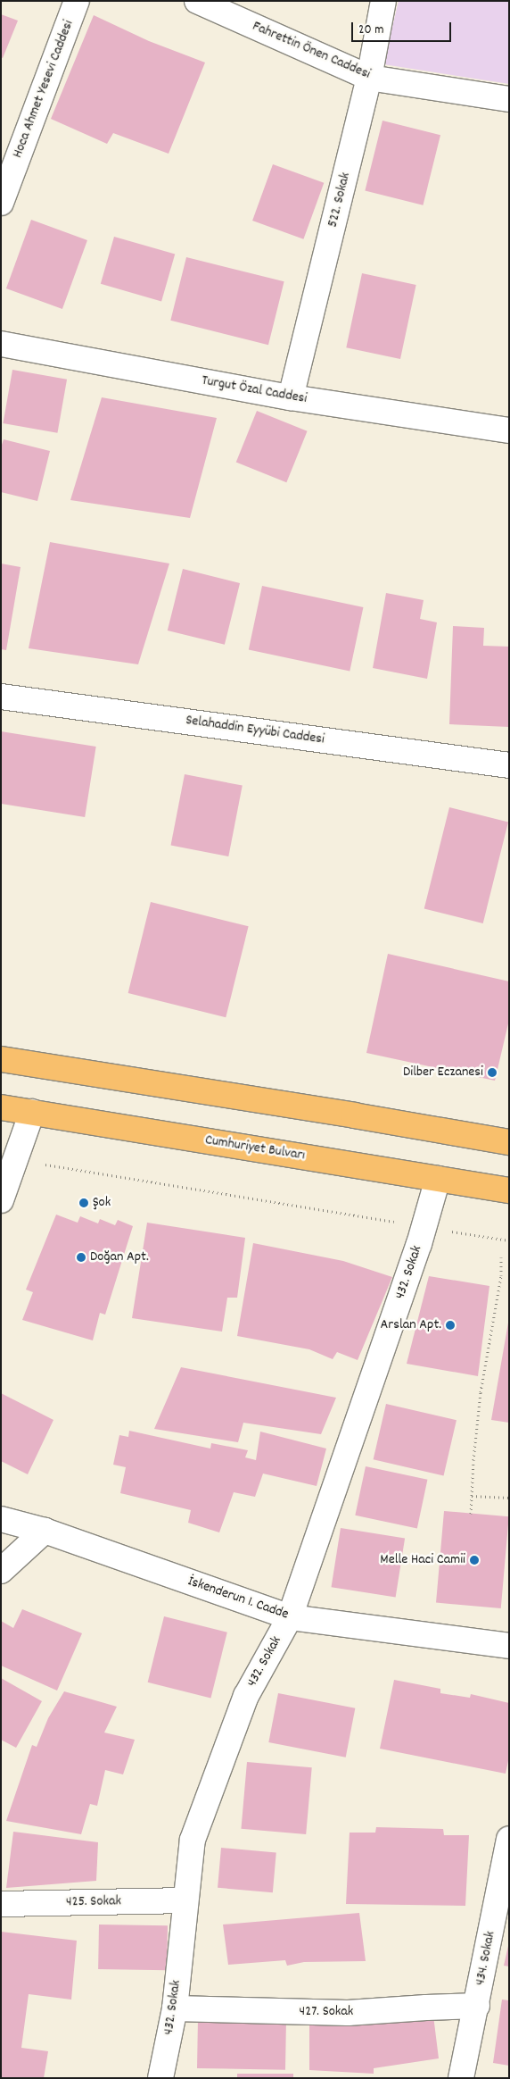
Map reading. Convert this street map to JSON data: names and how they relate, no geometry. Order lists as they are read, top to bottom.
{
  "streets": {
    "main road": ["Cumhuriyet Bulvarı"],
    "street": [
      "Fahrettin Önen Caddesi",
      "Hoca Ahmet Yesevi Caddesi",
      "522. Sokak",
      "Turgut Özal Caddesi",
      "Selahaddin Eyyübi Caddesi",
      "432. Sokak",
      "İskenderun 1. Cadde",
      "425. Sokak",
      "434. Sokak",
      "427. Sokak"
    ]
  },
  "crossings": [
    ["Fahrettin Önen Caddesi", "522. Sokak"],
    ["522. Sokak", "Turgut Özal Caddesi"],
    ["Cumhuriyet Bulvarı", "432. Sokak"],
    ["432. Sokak", "İskenderun 1. Cadde"],
    ["432. Sokak", "425. Sokak"],
    ["432. Sokak", "427. Sokak"],
    ["434. Sokak", "427. Sokak"]
  ],
  "places": [
    "Dilber Eczanesi",
    "Şok",
    "Doğan Apt.",
    "Arslan Apt.",
    "Melle Haci Camii"
  ],
  "scale_bar": "20 m"
}
